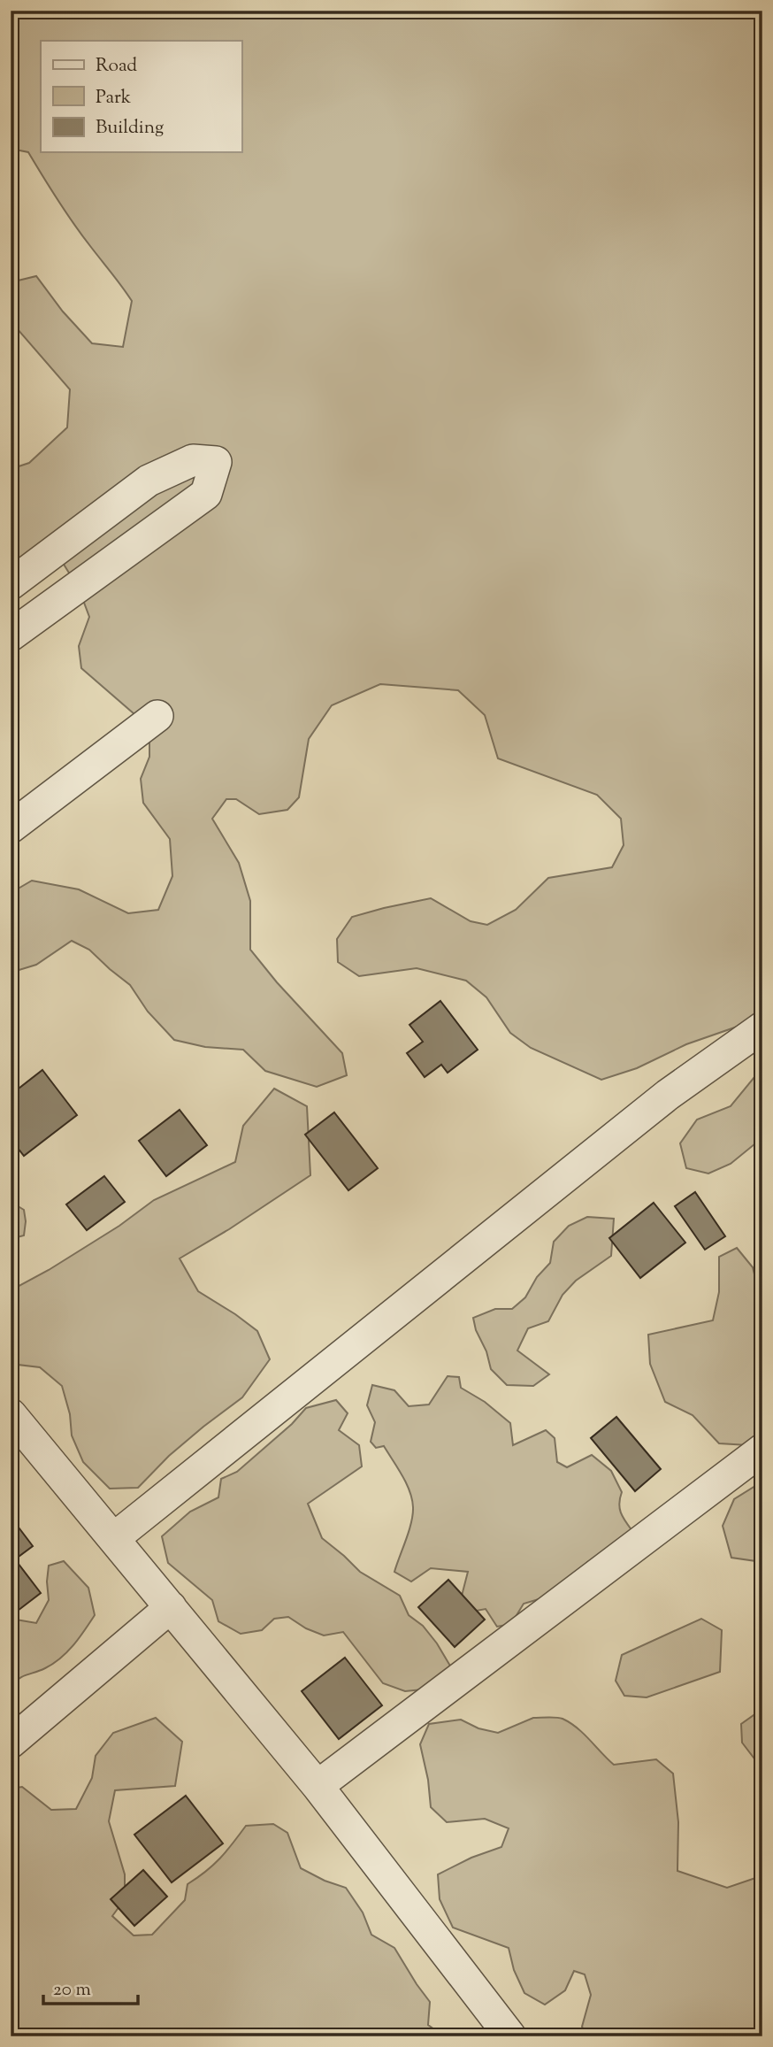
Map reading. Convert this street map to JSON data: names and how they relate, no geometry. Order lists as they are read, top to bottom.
{
  "legend": ["Road", "Park", "Building"],
  "scale_bar": "20 m"
}
